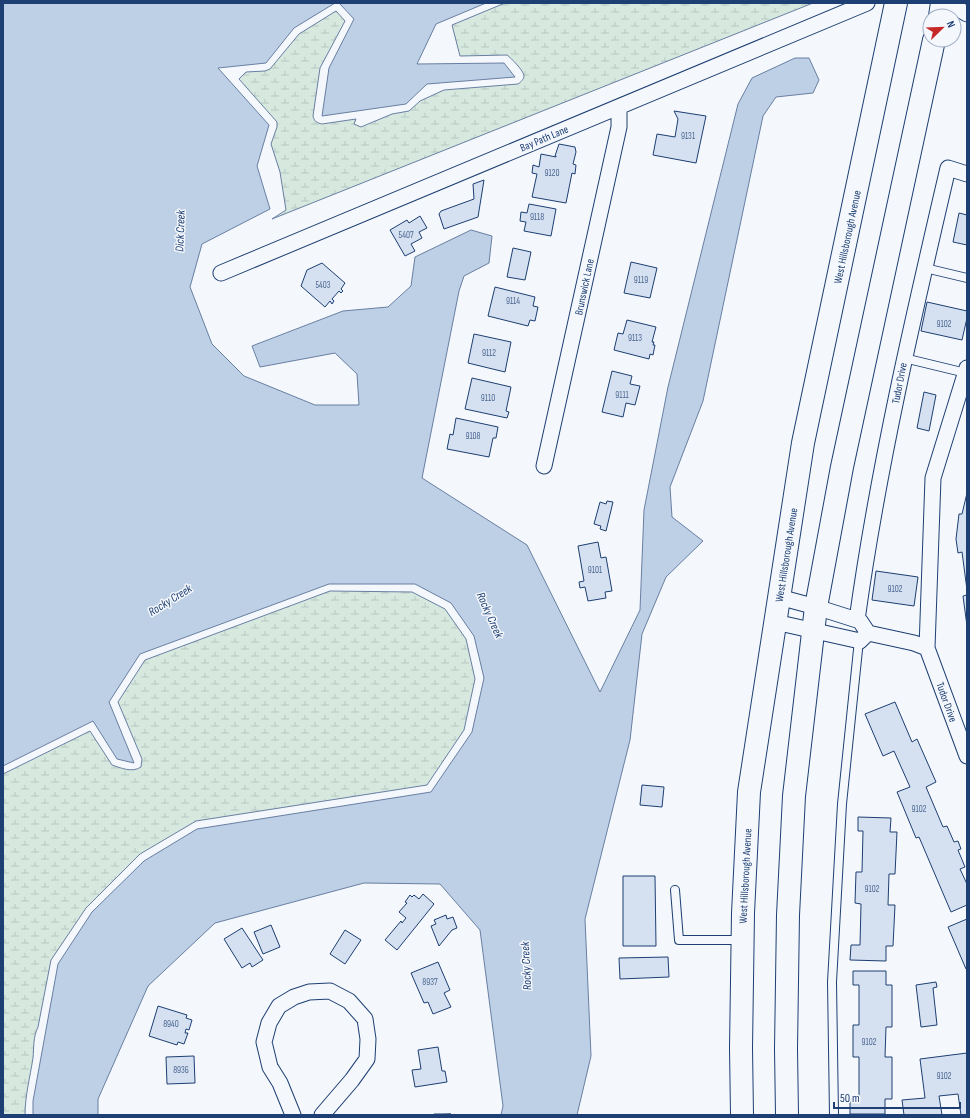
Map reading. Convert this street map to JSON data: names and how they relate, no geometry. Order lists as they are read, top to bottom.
{
  "streets": {
    "main road": ["West Hillsborough Avenue"],
    "street": ["Bay Path Lane", "Brunswick Lane", "Tudor Drive"]
  },
  "crossings": [
    ["Bay Path Lane", "Brunswick Lane"]
  ],
  "water": ["Dick Creek", "Rocky Creek"],
  "house_numbers": [
    "9131",
    "9120",
    "9118",
    "5407",
    "9119",
    "5403",
    "9114",
    "9102",
    "9113",
    "9112",
    "9111",
    "9110",
    "9108",
    "9101",
    "9102",
    "9102",
    "9102",
    "8937",
    "8940",
    "9102",
    "8936",
    "9102"
  ],
  "scale_bar": "50 m",
  "north": "top right"
}
